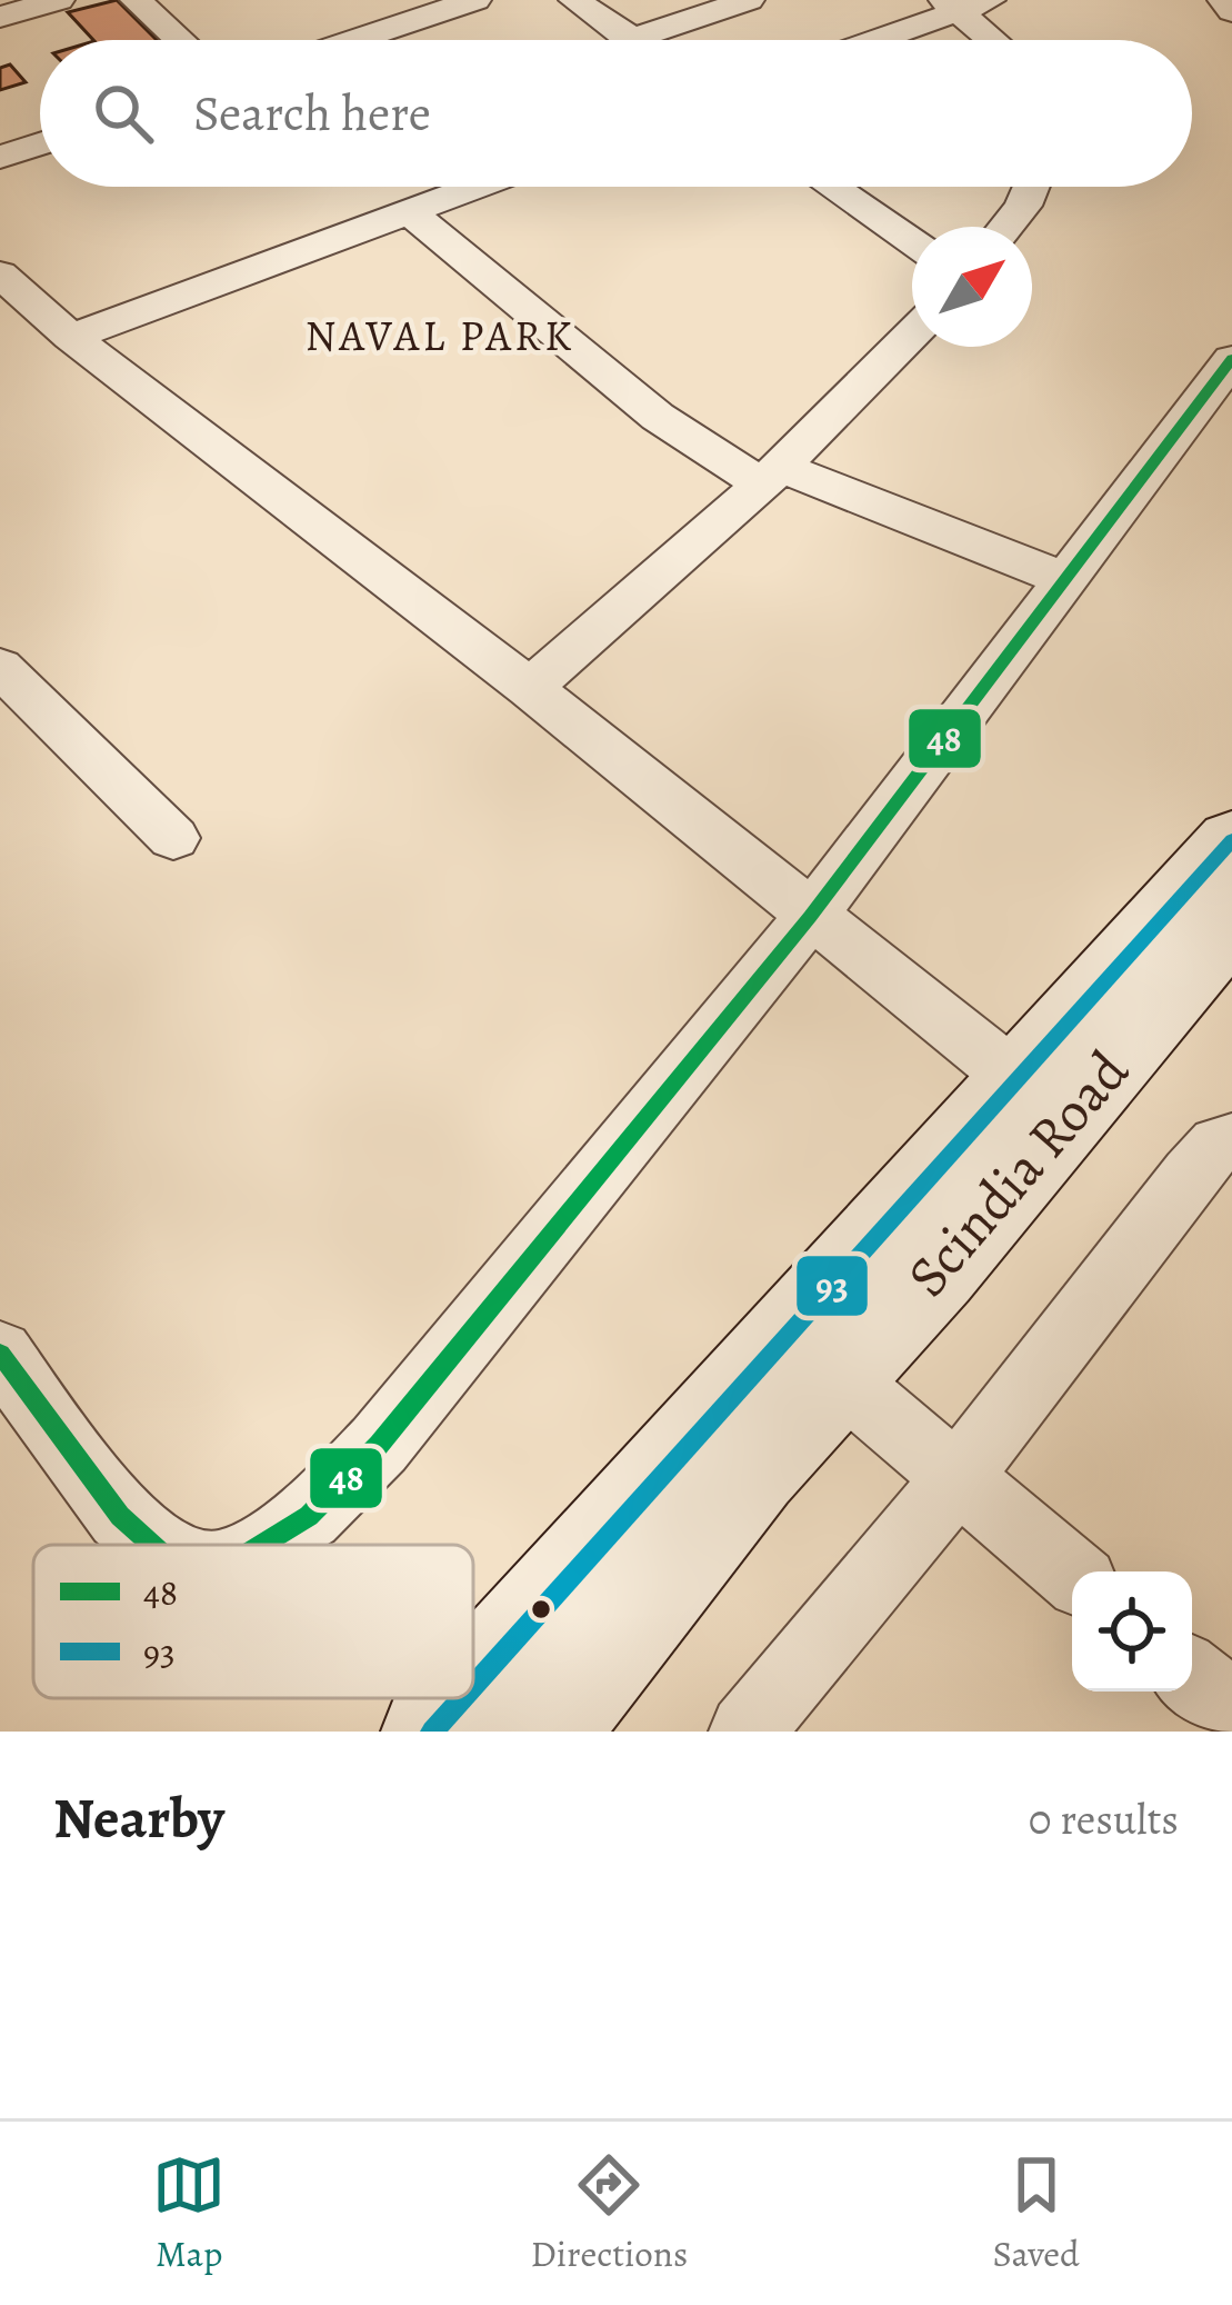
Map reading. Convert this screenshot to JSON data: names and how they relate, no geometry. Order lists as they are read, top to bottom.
{
  "streets": {
    "main road": ["Scindia Road"]
  },
  "districts": ["NAVAL PARK"],
  "lines": ["transit line 48", "transit line 93"],
  "legend": ["48", "93"],
  "north": "top right",
  "page": {
    "search": "Search here",
    "heading": ["Nearby", "0 results"],
    "nav": ["Map", "Directions", "Saved"]
  }
}
